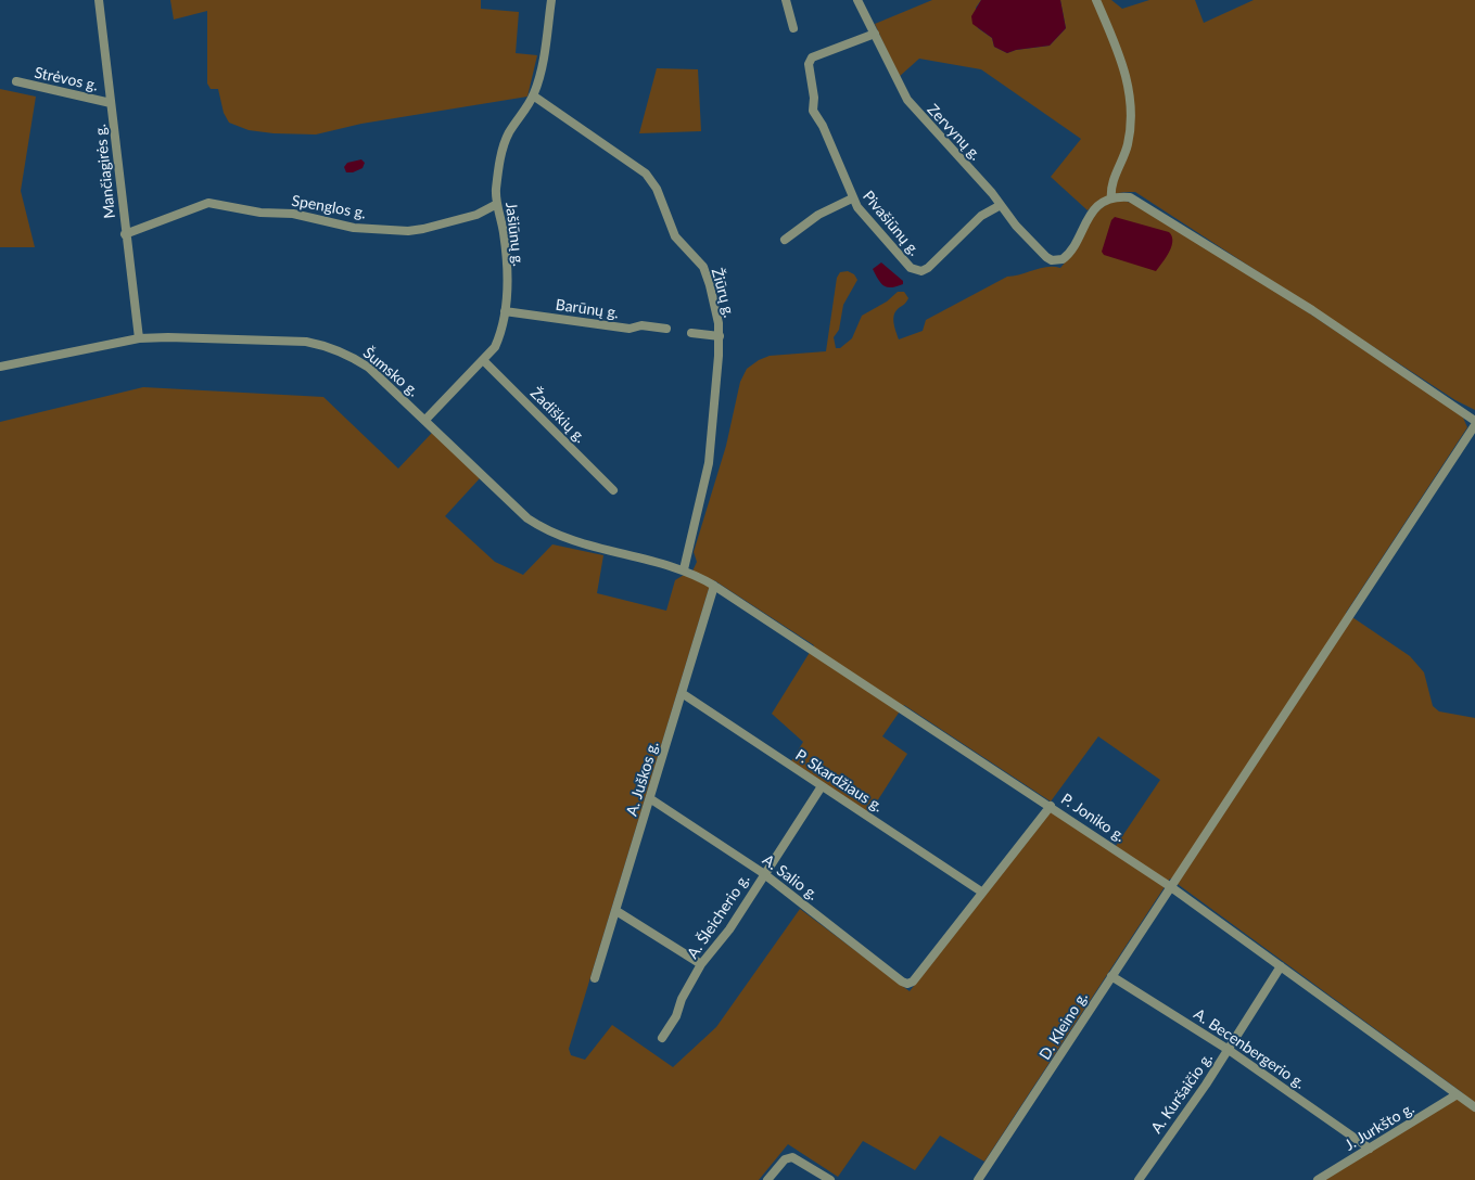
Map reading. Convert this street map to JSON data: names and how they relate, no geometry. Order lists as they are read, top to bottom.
{
  "streets": {
    "street": [
      "Strėvos g.",
      "Zervynų g.",
      "Mančiagirės g.",
      "Spenglos g.",
      "Pivašiūnų g.",
      "Jašiūnų g.",
      "Žiūrų g.",
      "Barūnų g.",
      "Šumsko g.",
      "Žadiškių g.",
      "A. Juškos g.",
      "P. Skardžiaus g.",
      "P. Joniko g.",
      "A. Salio g.",
      "A. Šleicherio g.",
      "D. Kleino g.",
      "A. Becenbergerio g.",
      "A. Kuršaičio g.",
      "J. Jurkšto g."
    ]
  },
  "crossings": [
    ["Strėvos g.", "Mančiagirės g."],
    ["Zervynų g.", "Pivašiūnų g."],
    ["Mančiagirės g.", "Spenglos g."],
    ["Mančiagirės g.", "Šumsko g."],
    ["Spenglos g.", "Jašiūnų g."],
    ["Jašiūnų g.", "Žiūrų g."],
    ["Jašiūnų g.", "Barūnų g."],
    ["Jašiūnų g.", "Šumsko g."],
    ["Jašiūnų g.", "Žadiškių g."],
    ["Žiūrų g.", "Šumsko g."],
    ["Žiūrų g.", "P. Joniko g."],
    ["Šumsko g.", "P. Joniko g."],
    ["A. Juškos g.", "P. Skardžiaus g."],
    ["A. Juškos g.", "P. Joniko g."],
    ["A. Juškos g.", "A. Salio g."],
    ["P. Skardžiaus g.", "A. Salio g."],
    ["P. Skardžiaus g.", "A. Šleicherio g."],
    ["P. Joniko g.", "D. Kleino g."],
    ["P. Joniko g.", "A. Kuršaičio g."],
    ["P. Joniko g.", "J. Jurkšto g."],
    ["A. Salio g.", "A. Šleicherio g."],
    ["D. Kleino g.", "A. Becenbergerio g."],
    ["A. Becenbergerio g.", "A. Kuršaičio g."],
    ["A. Becenbergerio g.", "J. Jurkšto g."]
  ]
}
